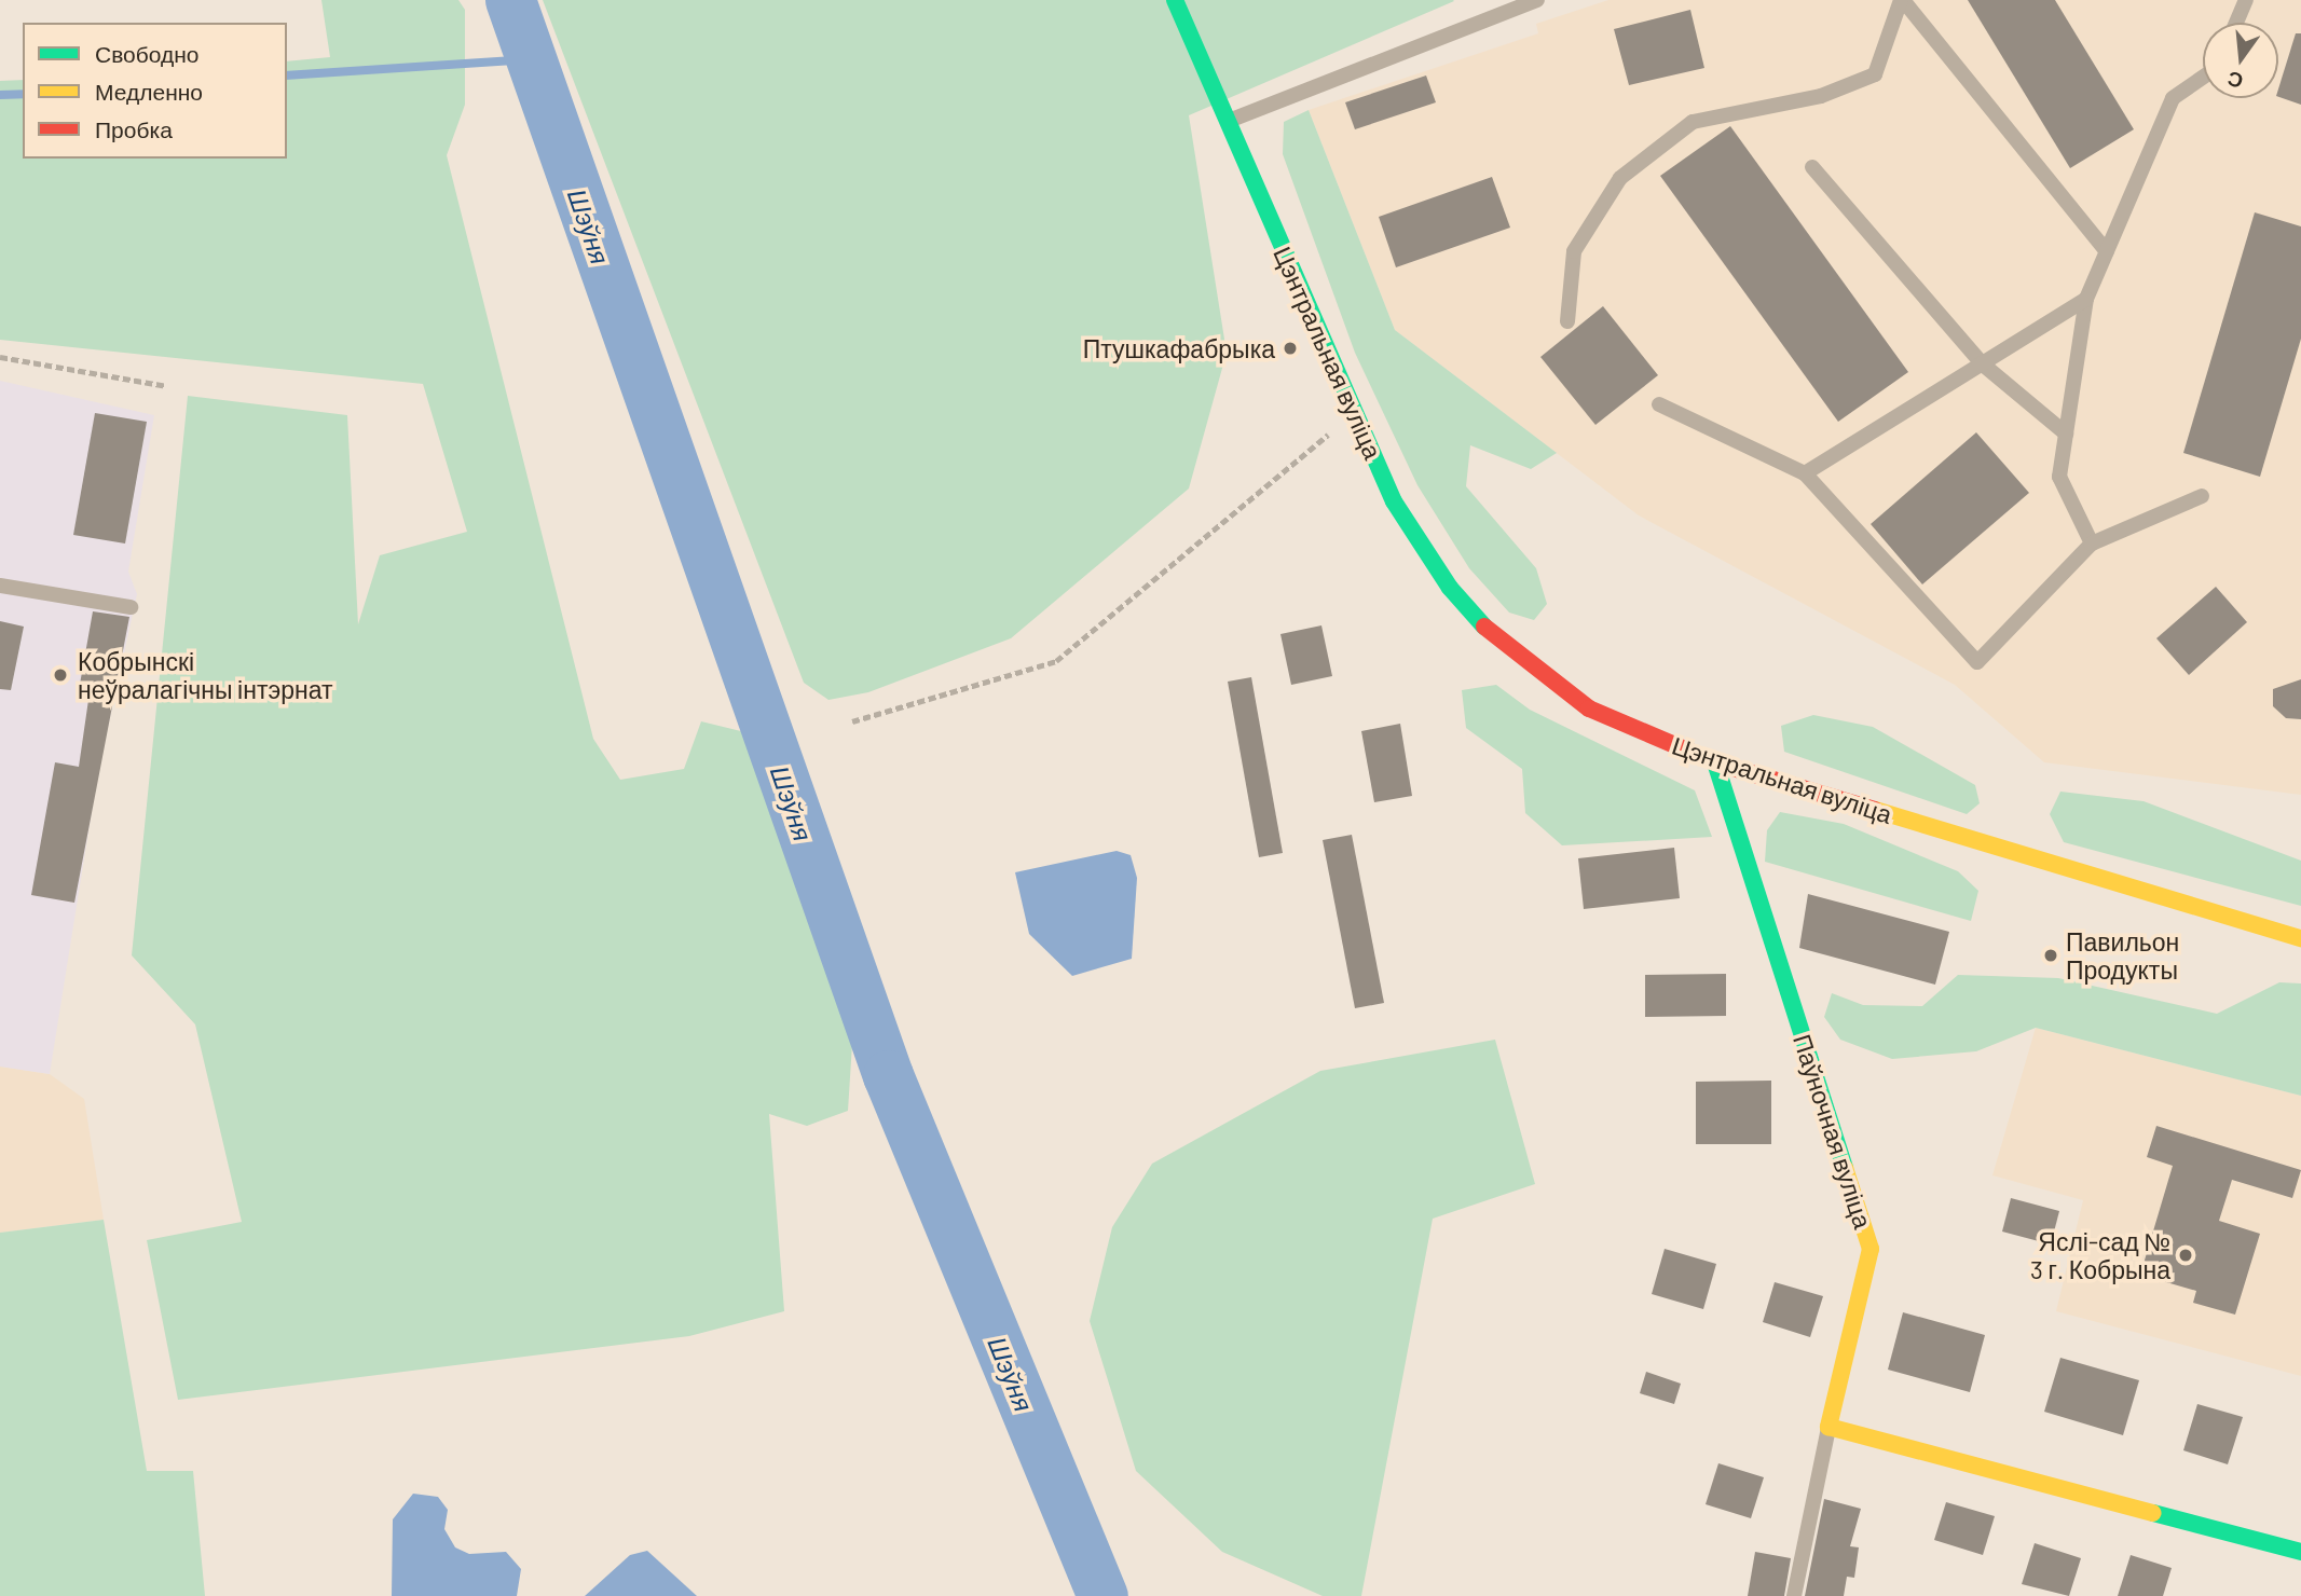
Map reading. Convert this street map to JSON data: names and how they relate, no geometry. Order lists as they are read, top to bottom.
{
  "streets": {
    "main road": ["Цэнтральная вуліца", "Паўночная вуліца"]
  },
  "crossings": [
    ["Цэнтральная вуліца", "Паўночная вуліца"]
  ],
  "water": ["Шэўня"],
  "places": [
    "Птушкафабрыка",
    "Кобрынскі неўралагічны інтэрнат",
    "Павильон Продукты",
    "Яслі-сад № 3 г. Кобрына"
  ],
  "legend": ["Свободно", "Медленно", "Пробка"],
  "north": "bottom"
}
